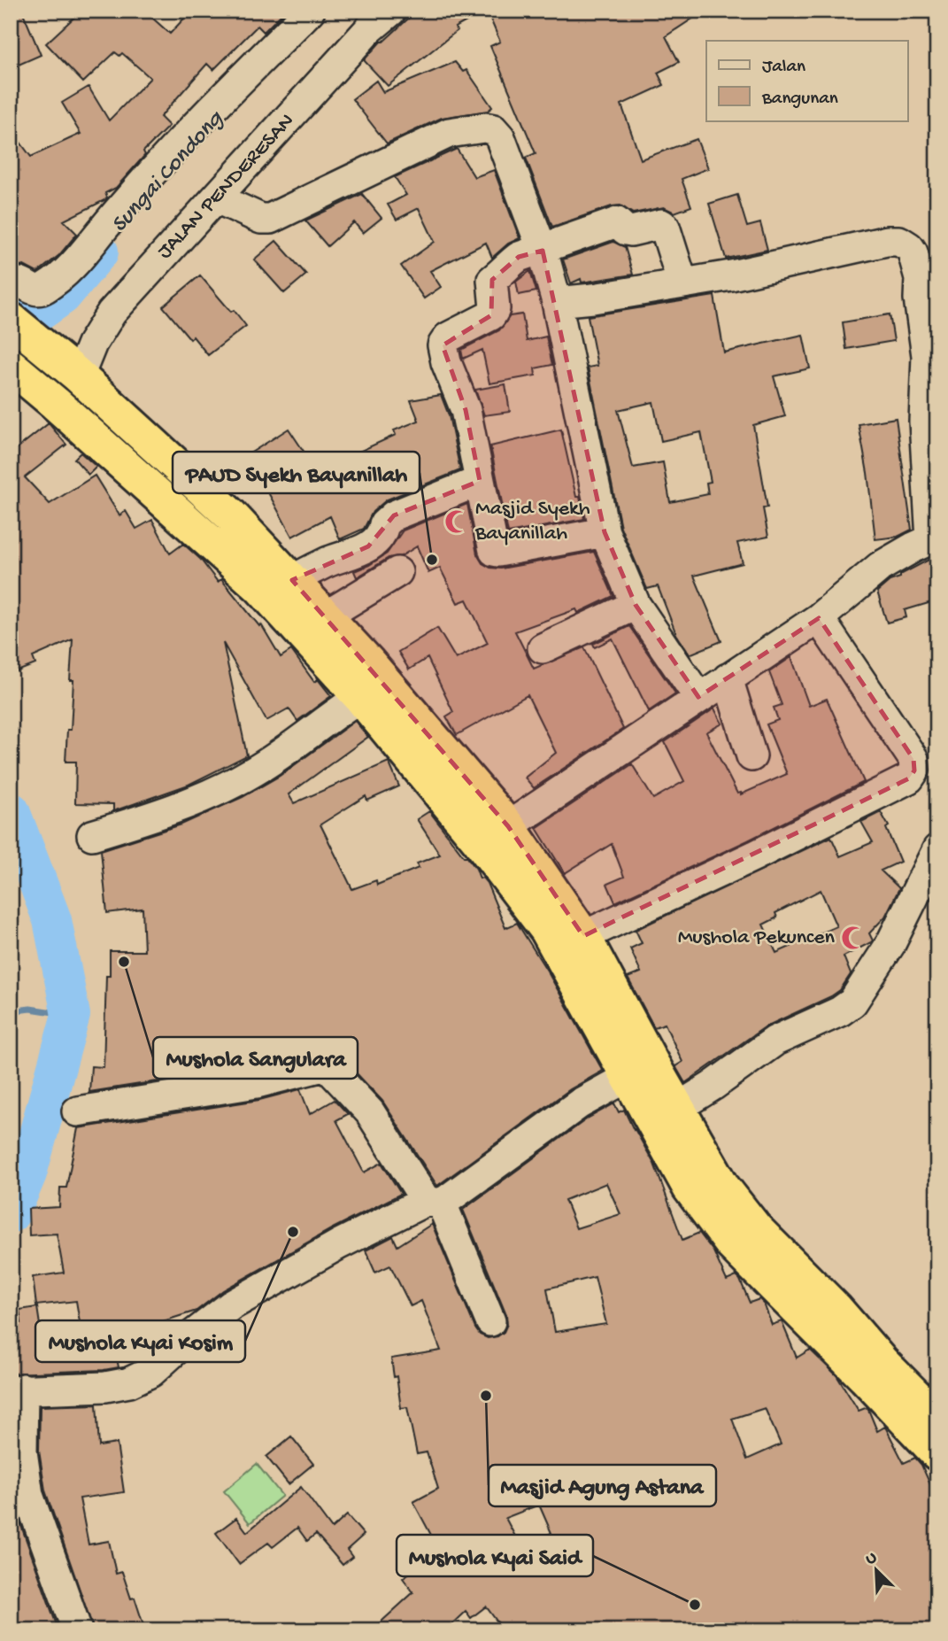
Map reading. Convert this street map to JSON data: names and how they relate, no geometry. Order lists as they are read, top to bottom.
{
  "streets": {
    "street": ["JALAN PENDERESAN"]
  },
  "water": ["Sungai Condong"],
  "places": {
    "mosque": ["Masjid Syekh Bayanillah", "Mushola Pekuncen"],
    "other": [
      "PAUD Syekh Bayanillah",
      "Mushola Sangulara",
      "Mushola Kyai Kosim",
      "Masjid Agung Astana",
      "Mushola Kyai Said"
    ]
  },
  "legend": ["Jalan", "Bangunan"],
  "north": "top left"
}
